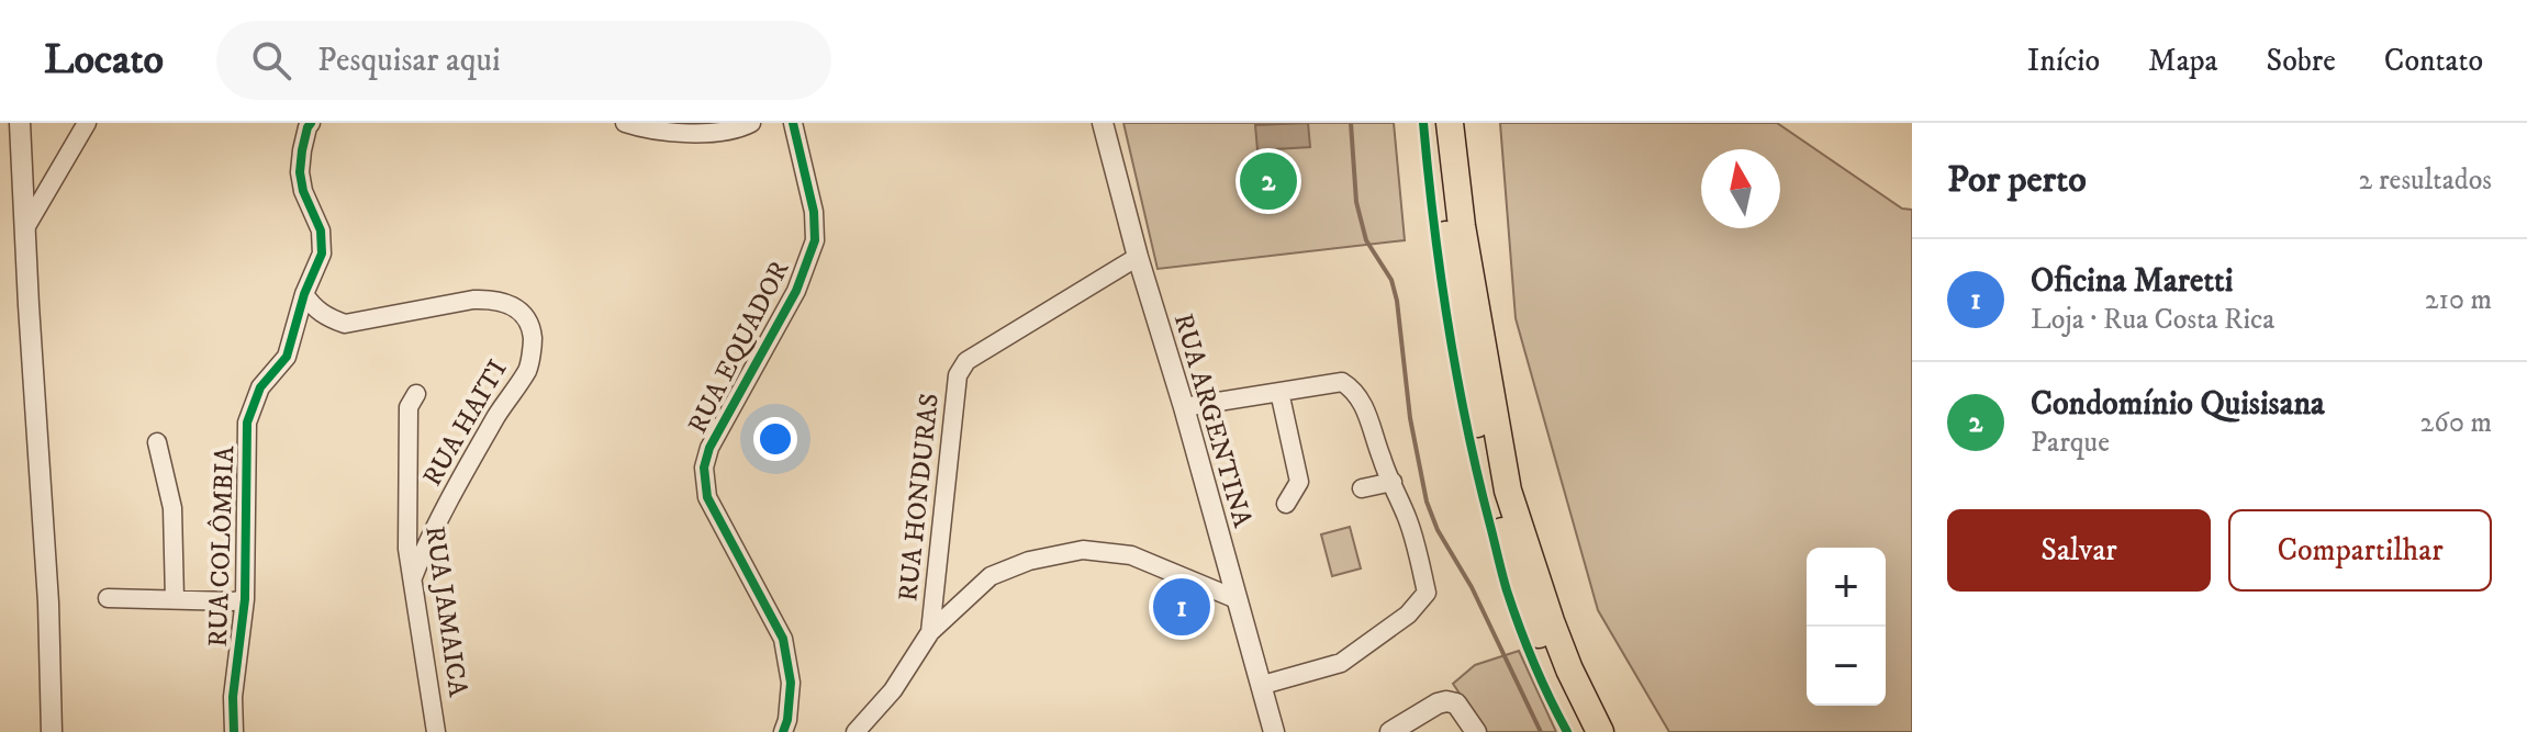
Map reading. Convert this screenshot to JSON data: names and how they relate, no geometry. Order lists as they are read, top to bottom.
{
  "streets": {
    "street": [
      "RUA EQUADOR",
      "RUA ARGENTINA",
      "RUA HAITI",
      "RUA HONDURAS",
      "RUA COLÔMBIA",
      "RUA JAMAICA"
    ]
  },
  "crossings": [
    ["RUA ARGENTINA", "RUA HONDURAS"],
    ["RUA HAITI", "RUA COLÔMBIA"],
    ["RUA HAITI", "RUA JAMAICA"]
  ],
  "north": "top",
  "page": {
    "header": "Locato",
    "search": "Pesquisar aqui",
    "nav": [
      "Início",
      "Mapa",
      "Sobre",
      "Contato"
    ],
    "heading": ["Por perto", "2 resultados"],
    "pins": ["2", "1"],
    "list": [
      {
        "mark": "1",
        "name": "Oficina Maretti",
        "note": "Loja · Rua Costa Rica",
        "value": "210 m"
      },
      {
        "mark": "2",
        "name": "Condomínio Quisisana",
        "note": "Parque",
        "value": "260 m"
      }
    ],
    "buttons": ["Salvar", "Compartilhar"],
    "map_buttons": ["+", "−"]
  }
}
